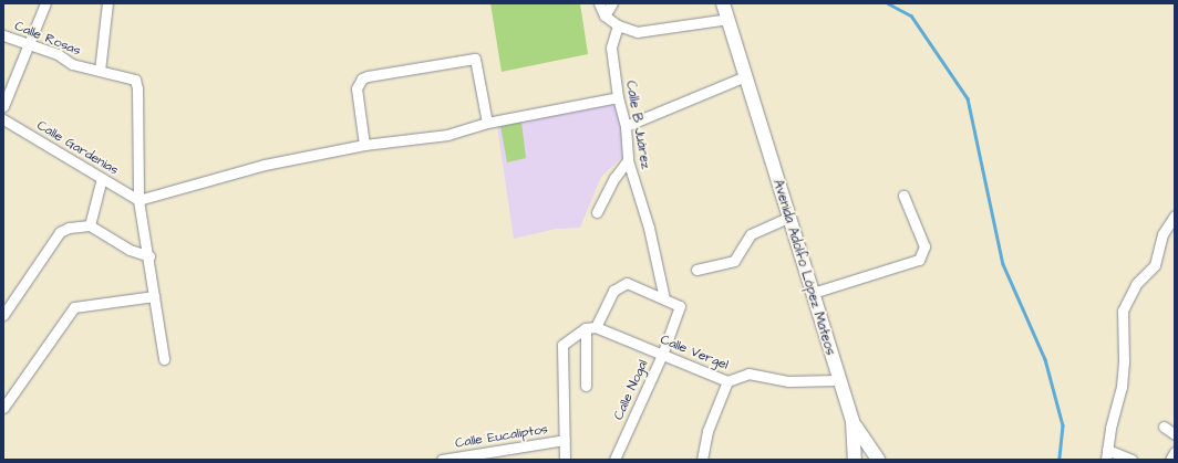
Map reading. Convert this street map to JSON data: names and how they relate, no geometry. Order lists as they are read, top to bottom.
{
  "streets": {
    "main road": ["Avenida Adolfo López Mateos"],
    "street": [
      "Calle Rosas",
      "Calle B Juárez",
      "Calle Gardenias",
      "Calle Vergel",
      "Calle Nogal",
      "Calle Eucaliptos"
    ]
  },
  "crossings": [
    ["Calle Rosas", "Calle Gardenias"],
    ["Calle B Juárez", "Calle Nogal"],
    ["Avenida Adolfo López Mateos", "Calle Vergel"],
    ["Calle Vergel", "Calle Nogal"]
  ]
}
